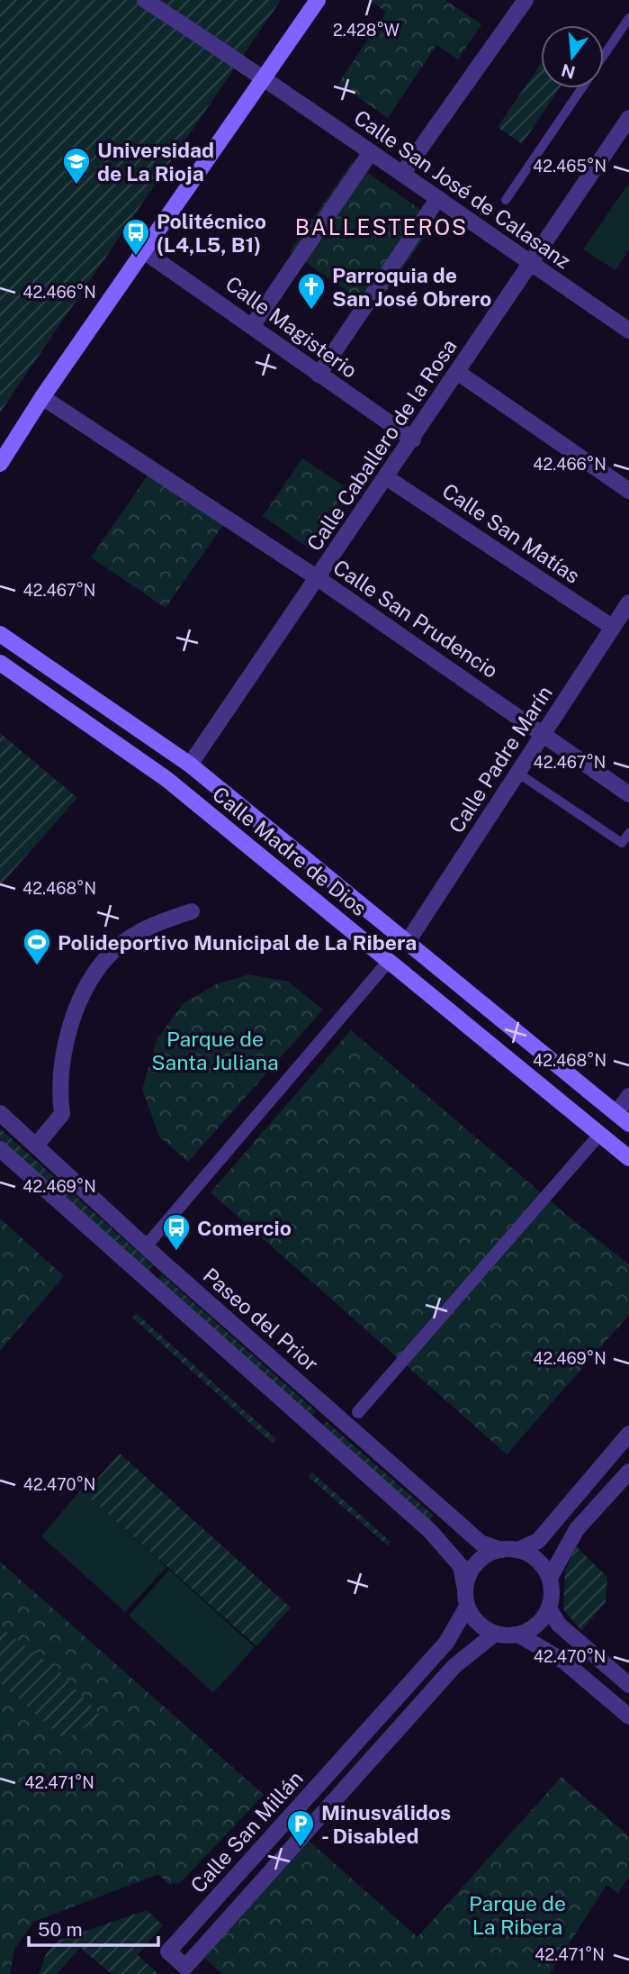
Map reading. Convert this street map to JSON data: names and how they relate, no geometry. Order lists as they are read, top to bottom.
{
  "streets": {
    "main road": ["Calle Madre de Dios"],
    "street": [
      "Calle San José de Calasanz",
      "Calle Magisterio",
      "Calle Caballero de la Rosa",
      "Calle San Matías",
      "Calle San Prudencio",
      "Calle Padre Marín",
      "Paseo del Prior",
      "Calle San Millán"
    ]
  },
  "crossings": [
    ["Calle San José de Calasanz", "Calle Caballero de la Rosa"],
    ["Calle Magisterio", "Calle Caballero de la Rosa"],
    ["Calle Caballero de la Rosa", "Calle San Matías"],
    ["Calle Caballero de la Rosa", "Calle San Prudencio"],
    ["Calle Caballero de la Rosa", "Calle Madre de Dios"],
    ["Calle San Matías", "Calle Padre Marín"],
    ["Calle San Prudencio", "Calle Padre Marín"],
    ["Calle Padre Marín", "Calle Madre de Dios"],
    ["Paseo del Prior", "Calle San Millán"]
  ],
  "districts": ["BALLESTEROS"],
  "parks": ["Parque de Santa Juliana", "Parque de La Ribera"],
  "places": {
    "school or university": ["Universidad de La Rioja"],
    "bus stop": ["Politécnico (L4,L5, B1)", "Comercio"],
    "church": ["Parroquia de San José Obrero"],
    "sports": ["Polideportivo Municipal de La Ribera"],
    "parking": ["Minusválidos - Disabled"]
  },
  "scale_bar": "50 m",
  "north": "bottom",
  "coordinates": [
    "2.428°W",
    "42.465°N",
    "42.466°N",
    "42.467°N",
    "42.468°N",
    "42.469°N",
    "42.470°N",
    "42.471°N"
  ]
}
